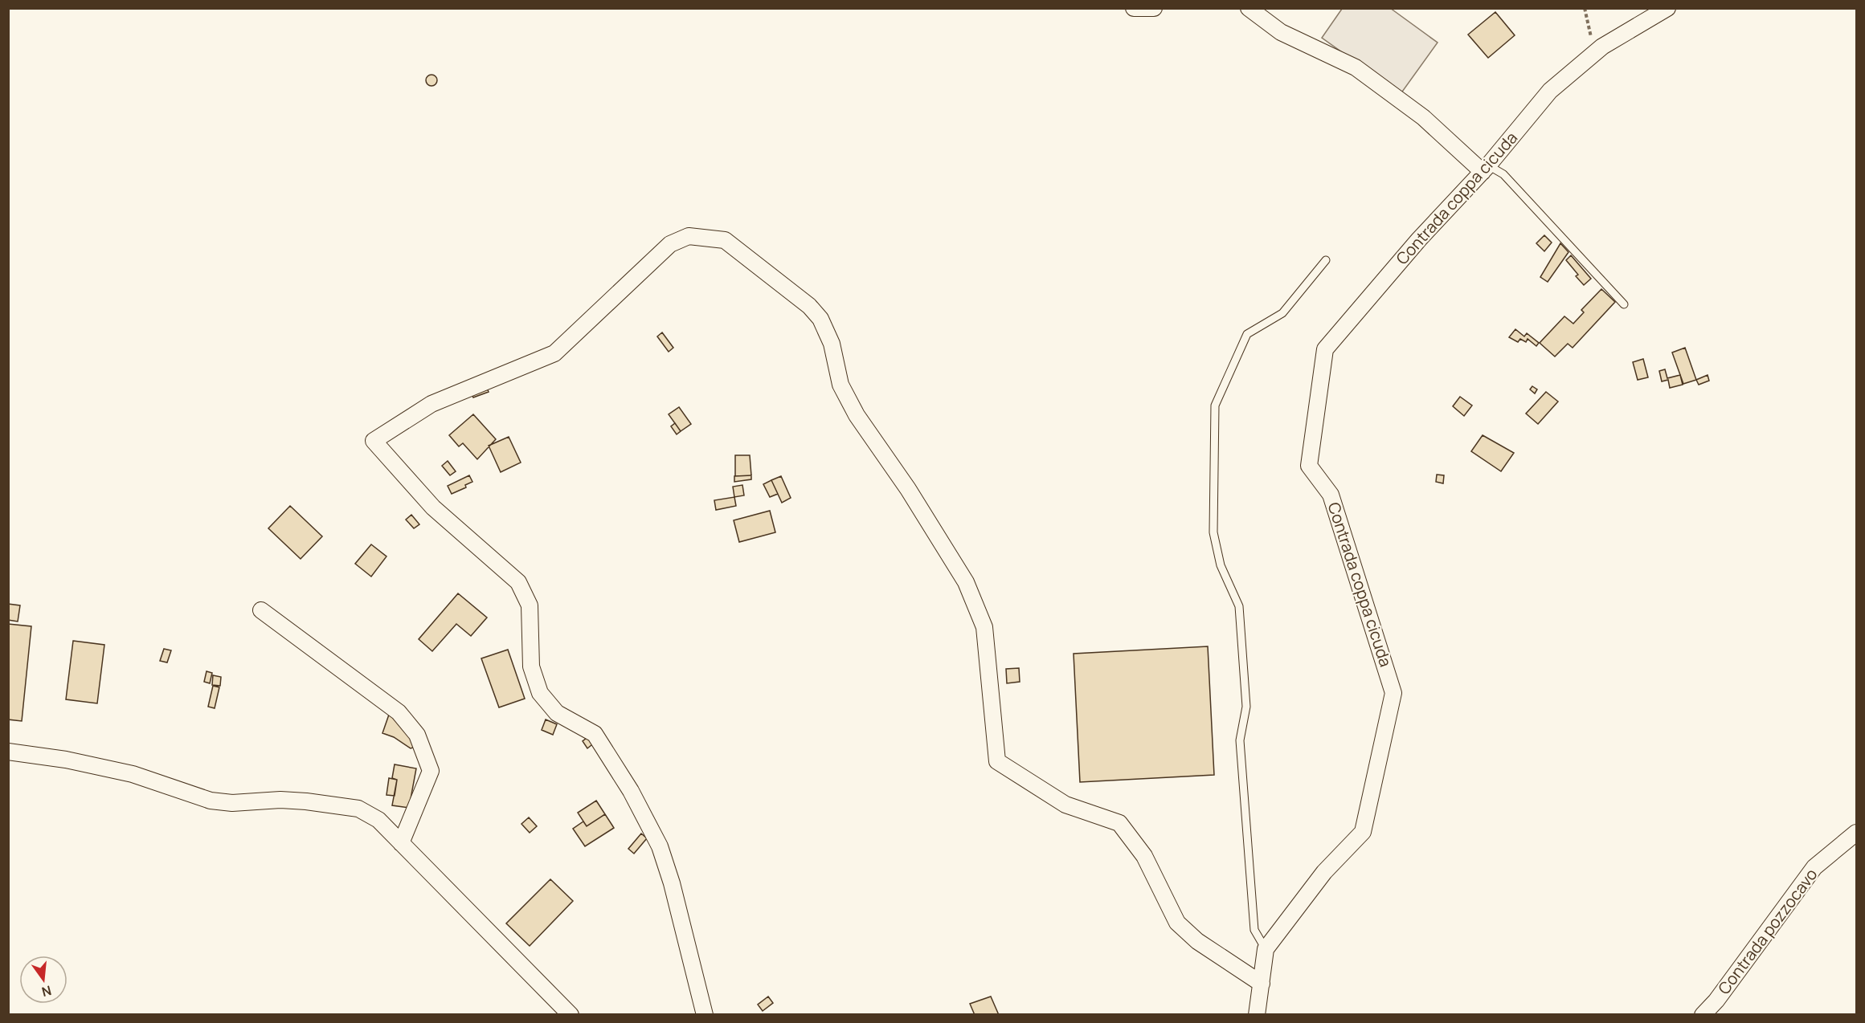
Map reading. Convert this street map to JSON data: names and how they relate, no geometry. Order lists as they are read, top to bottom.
{
  "streets": {
    "street": ["Contrada coppa cicuda", "Contrada pozzocavo"]
  },
  "north": "bottom"
}
